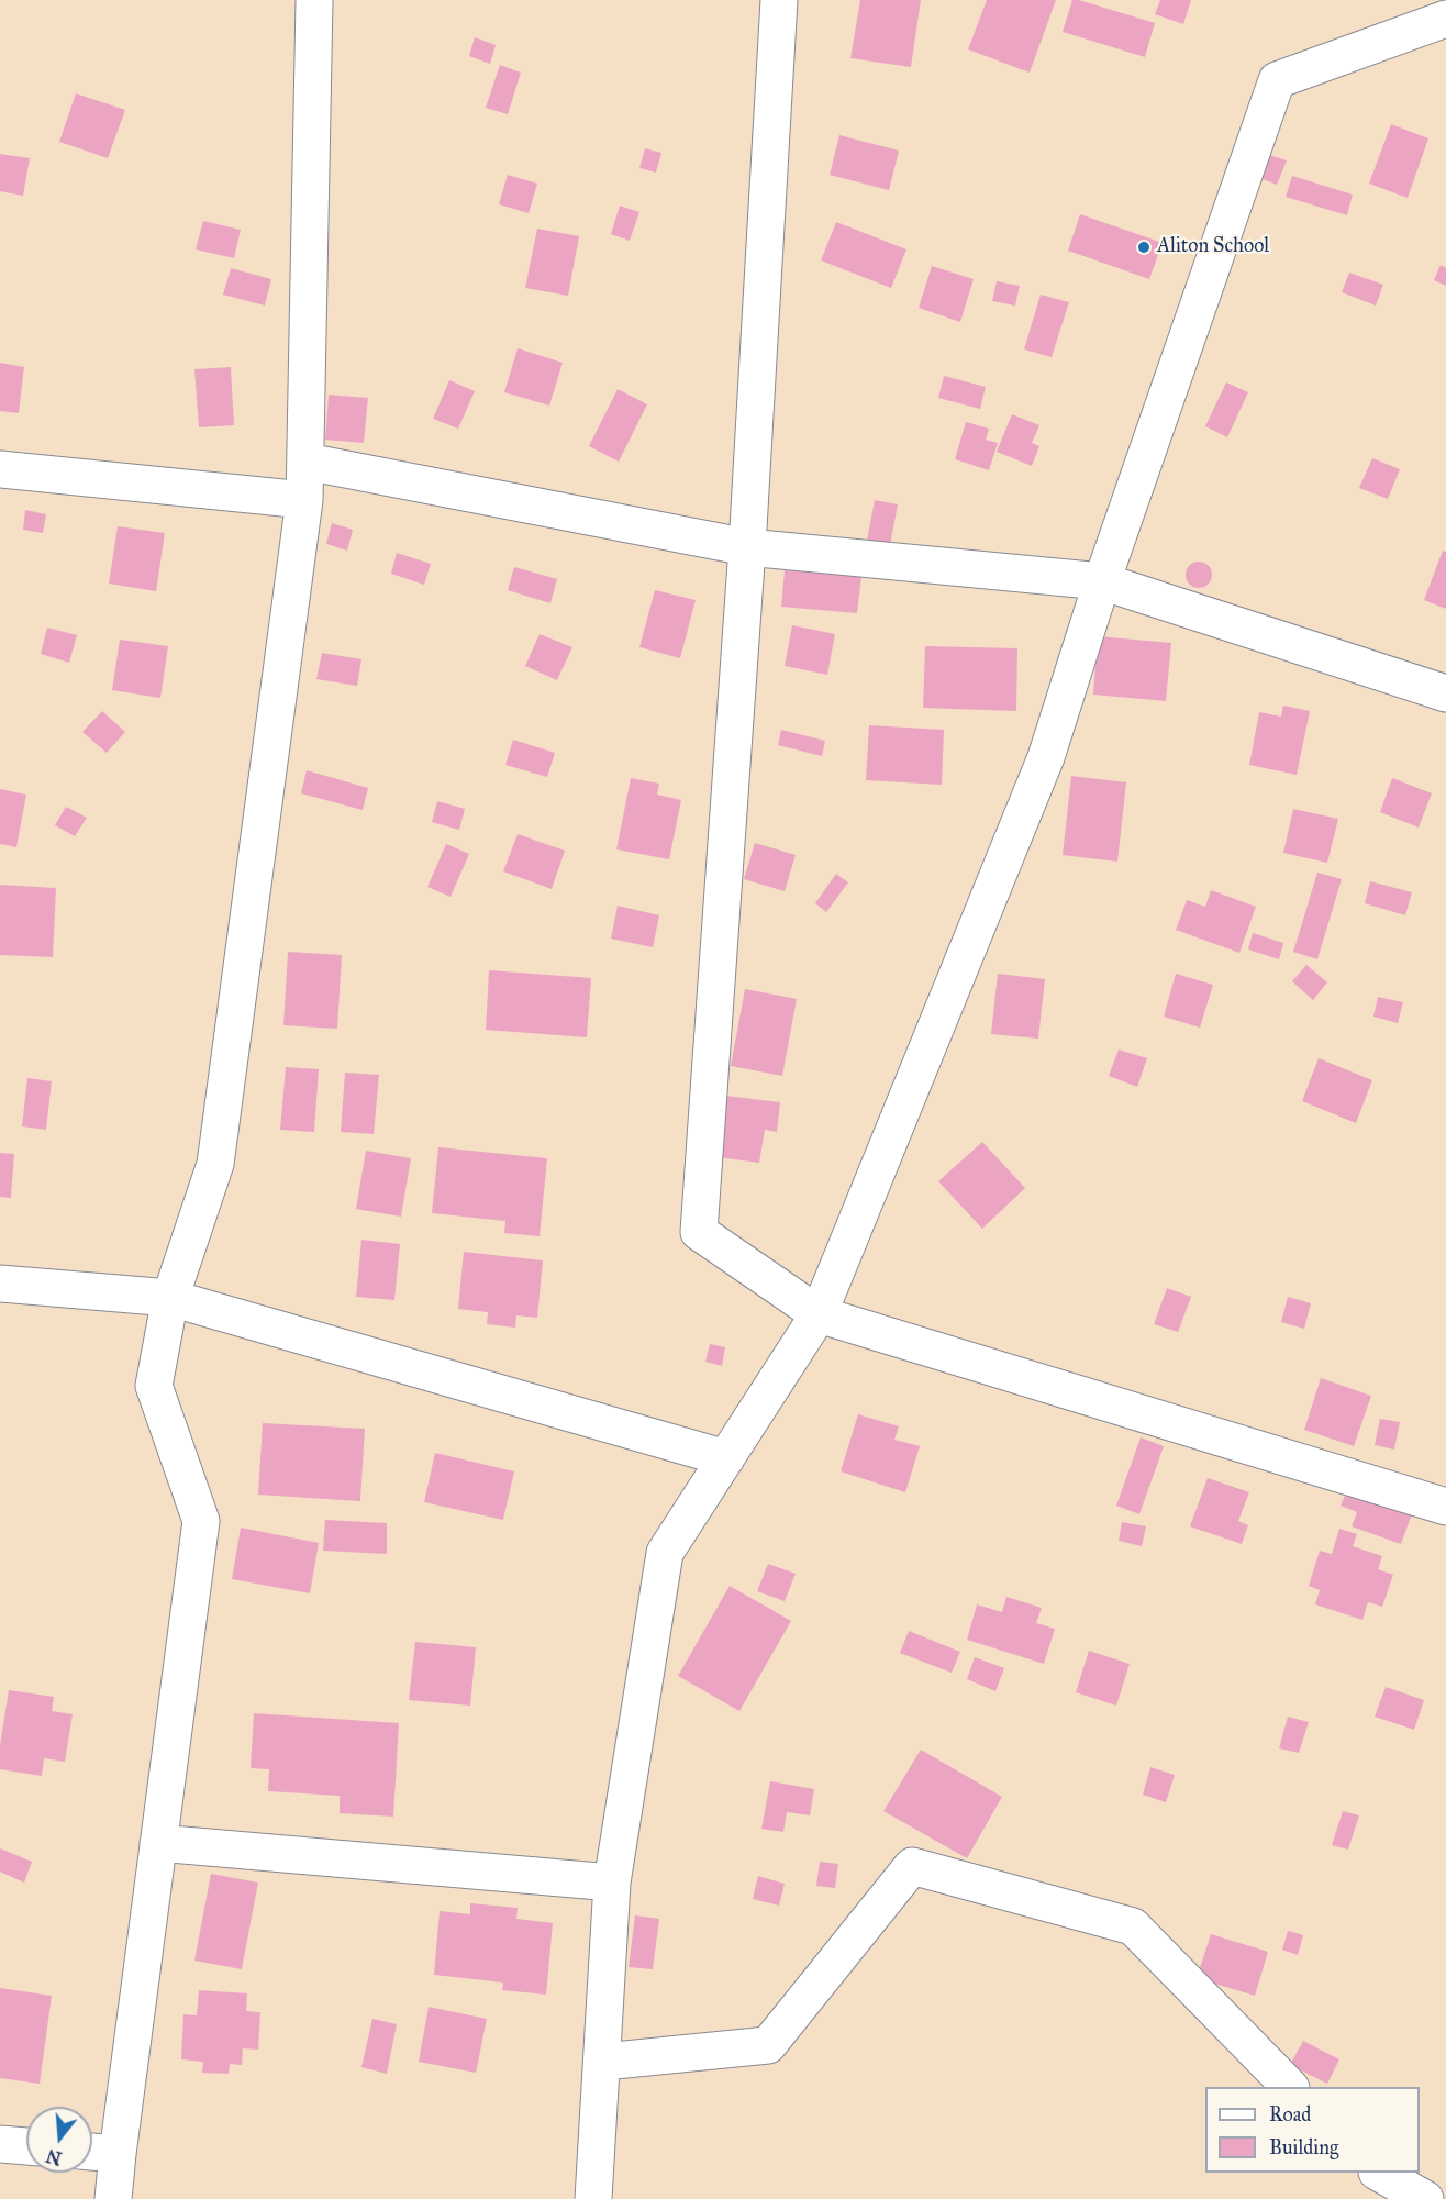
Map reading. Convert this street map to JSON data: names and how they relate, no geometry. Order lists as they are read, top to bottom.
{
  "places": ["Aliton School"],
  "legend": ["Road", "Building"],
  "north": "bottom"
}
